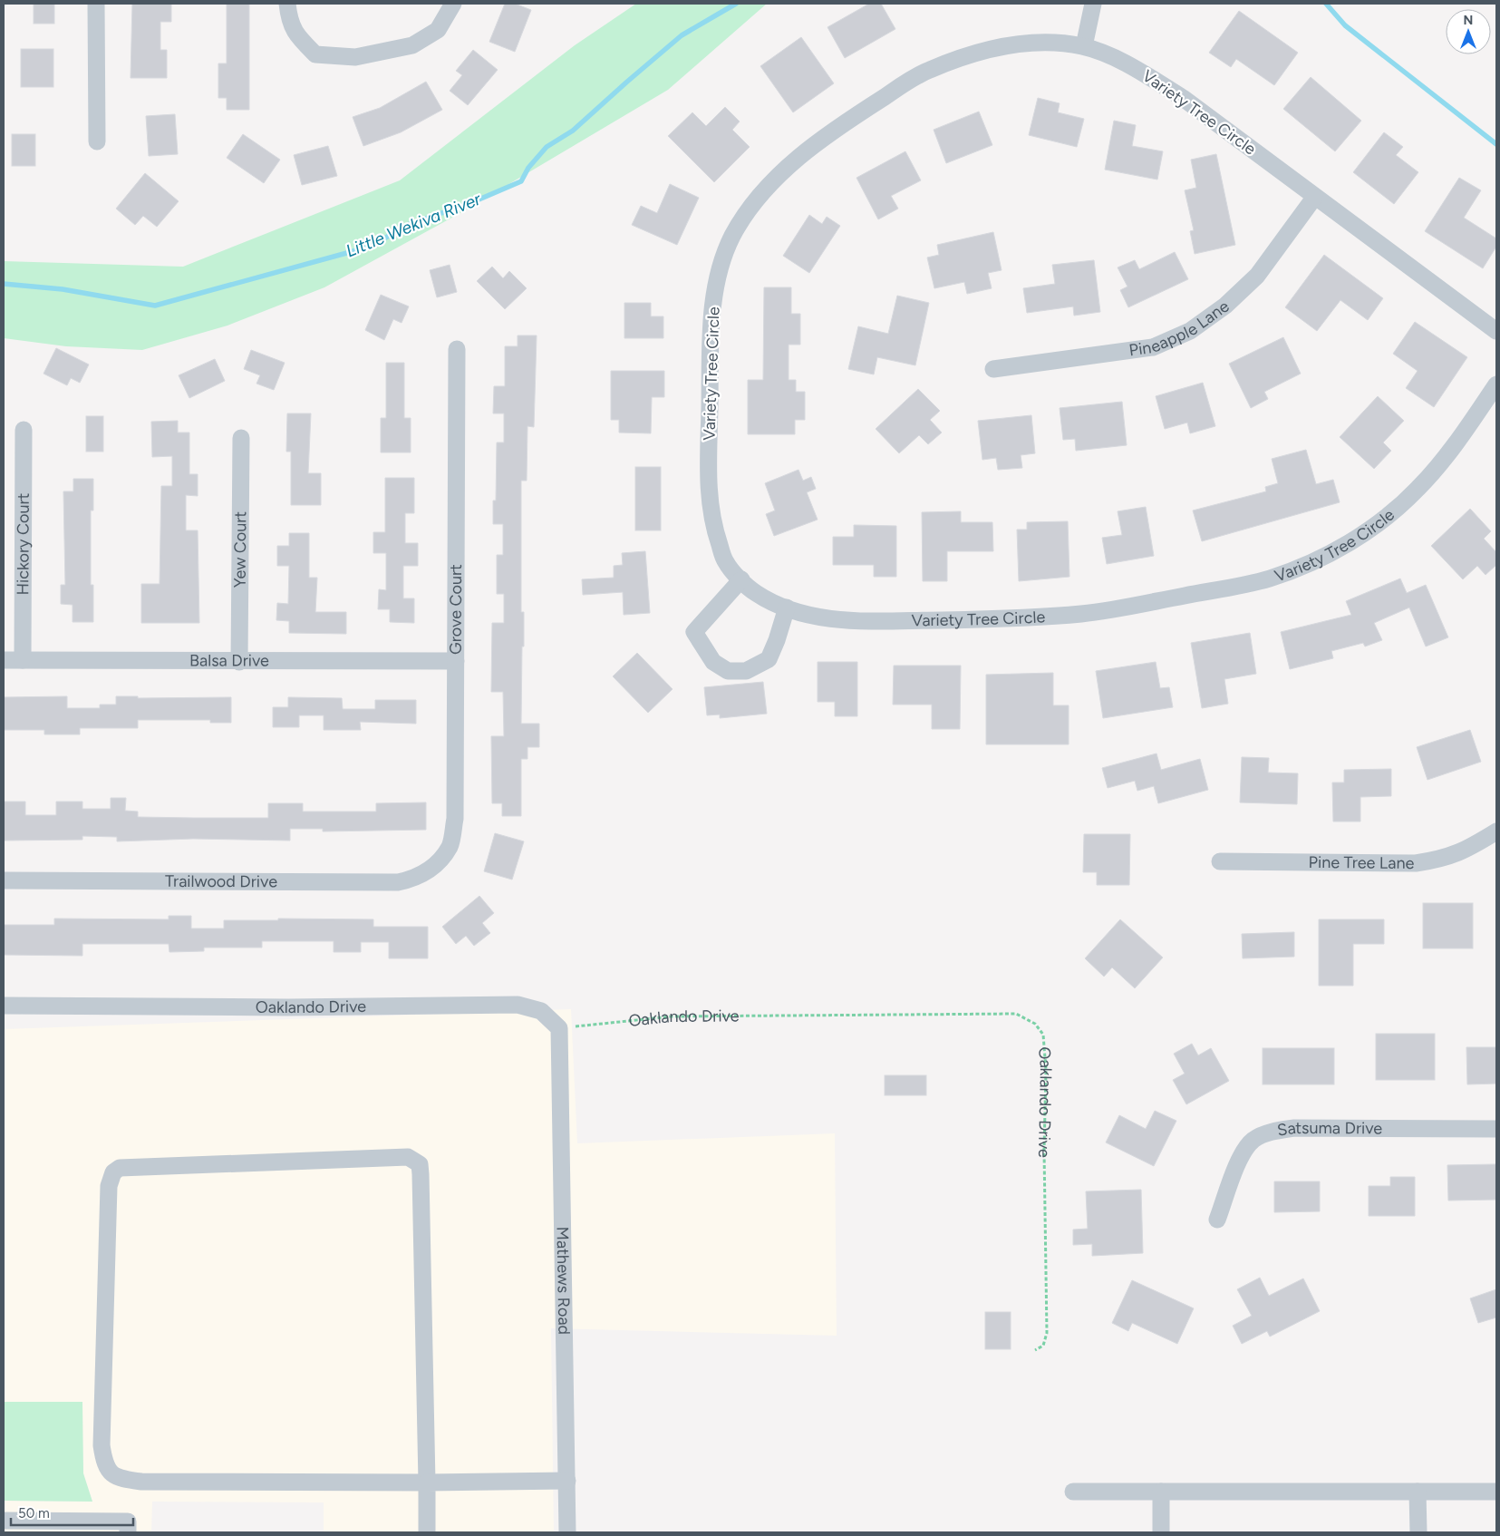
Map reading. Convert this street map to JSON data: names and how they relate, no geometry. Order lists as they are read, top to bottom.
{
  "streets": {
    "street": [
      "Variety Tree Circle",
      "Pineapple Lane",
      "Hickory Court",
      "Yew Court",
      "Grove Court",
      "Balsa Drive",
      "Pine Tree Lane",
      "Trailwood Drive",
      "Oaklando Drive",
      "Satsuma Drive",
      "Mathews Road"
    ]
  },
  "crossings": [
    ["Variety Tree Circle", "Pineapple Lane"],
    ["Hickory Court", "Balsa Drive"],
    ["Yew Court", "Balsa Drive"],
    ["Grove Court", "Balsa Drive"],
    ["Grove Court", "Trailwood Drive"],
    ["Oaklando Drive", "Mathews Road"]
  ],
  "water": ["Little Wekiva River"],
  "scale_bar": "50 m",
  "north": "top"
}
